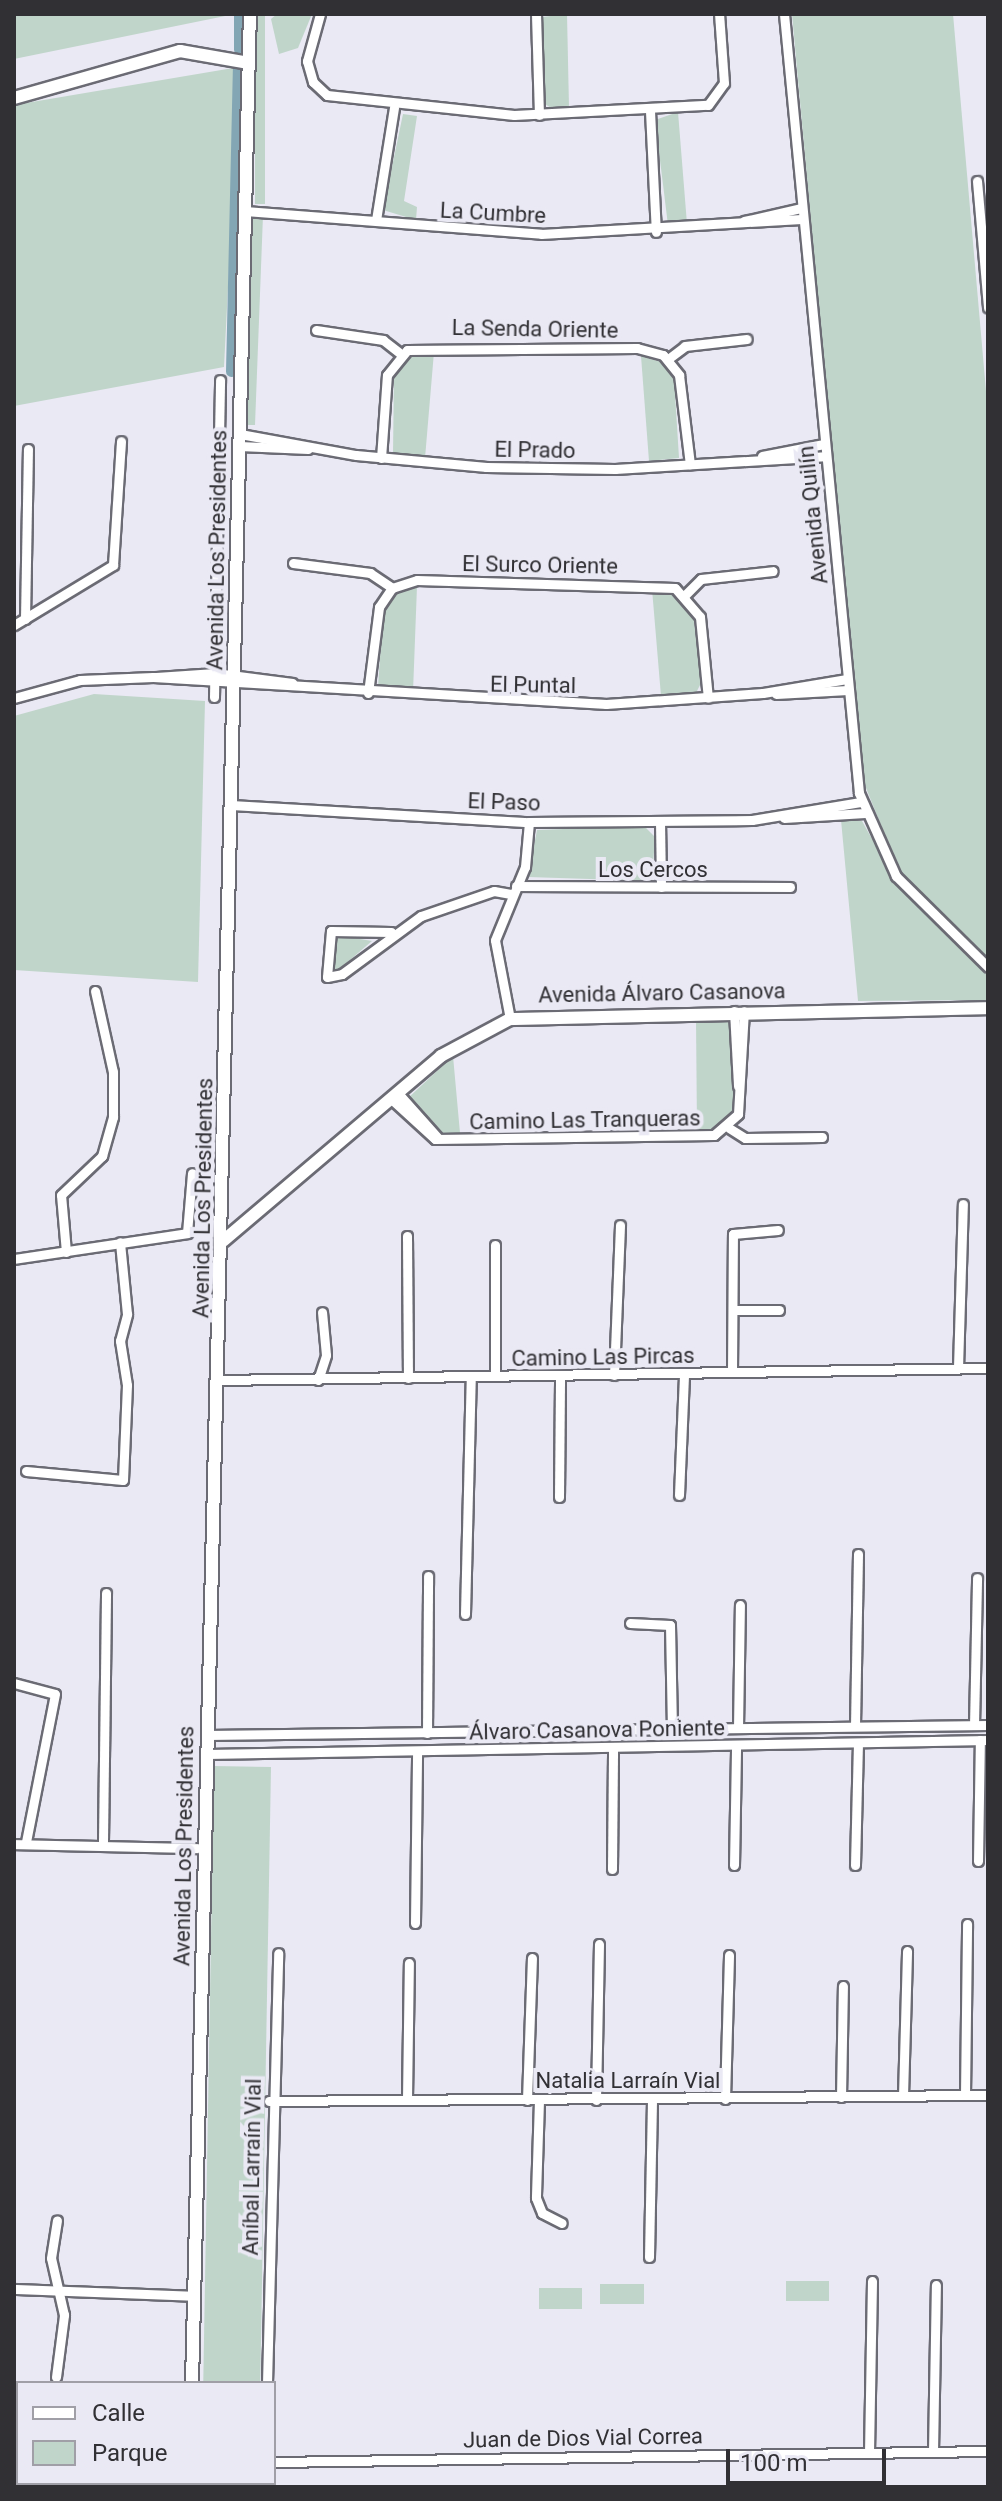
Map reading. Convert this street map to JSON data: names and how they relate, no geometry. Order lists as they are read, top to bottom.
{
  "streets": {
    "street": [
      "La Cumbre",
      "La Senda Oriente",
      "El Prado",
      "Avenida Quilín",
      "Avenida Los Presidentes",
      "El Surco Oriente",
      "El Puntal",
      "El Paso",
      "Los Cercos",
      "Avenida Álvaro Casanova",
      "Camino Las Tranqueras",
      "Camino Las Pircas",
      "Álvaro Casanova Poniente",
      "Natalia Larraín Vial",
      "Aníbal Larraín Vial",
      "Juan de Dios Vial Correa"
    ]
  },
  "crossings": [
    ["La Cumbre", "Avenida Quilín"],
    ["La Cumbre", "Avenida Los Presidentes"],
    ["El Prado", "Avenida Quilín"],
    ["El Prado", "Avenida Los Presidentes"],
    ["Avenida Quilín", "El Puntal"],
    ["Avenida Quilín", "El Paso"],
    ["Avenida Los Presidentes", "El Puntal"],
    ["Avenida Los Presidentes", "El Paso"],
    ["Avenida Los Presidentes", "Avenida Álvaro Casanova"],
    ["Avenida Los Presidentes", "Camino Las Pircas"],
    ["Avenida Los Presidentes", "Álvaro Casanova Poniente"],
    ["Avenida Álvaro Casanova", "Camino Las Tranqueras"],
    ["Natalia Larraín Vial", "Aníbal Larraín Vial"]
  ],
  "legend": ["Calle", "Parque"],
  "scale_bar": "100 m"
}
